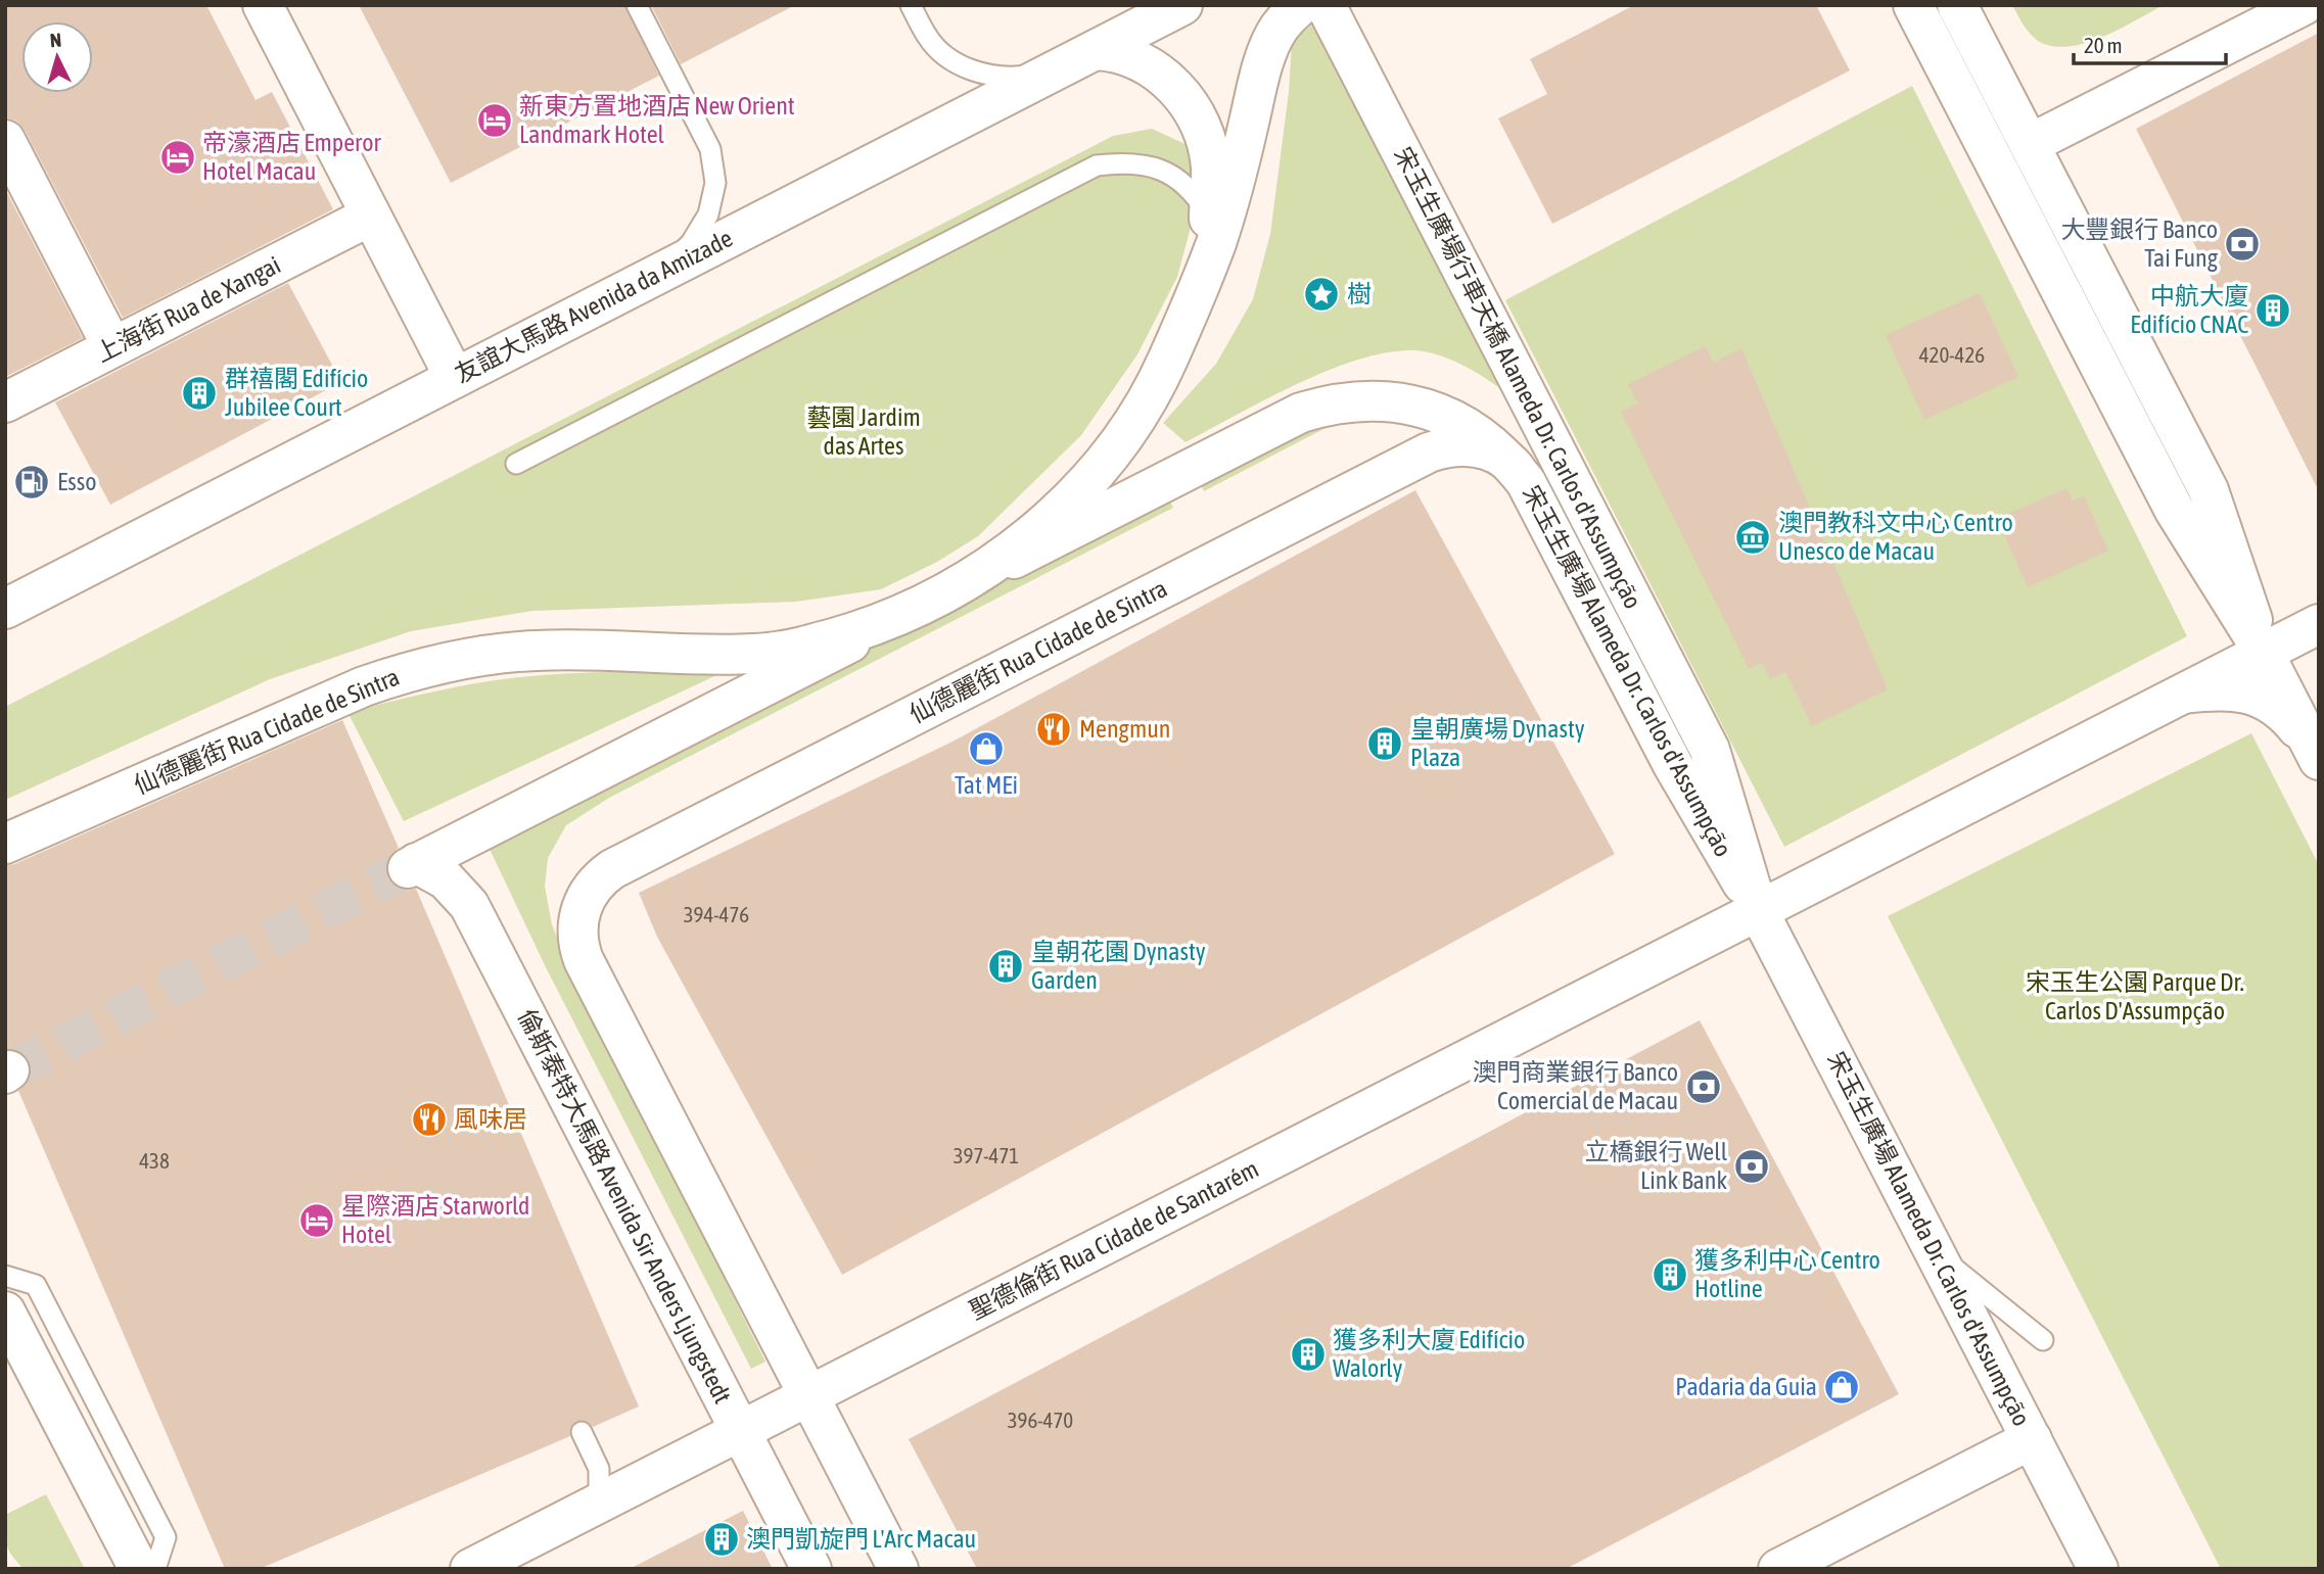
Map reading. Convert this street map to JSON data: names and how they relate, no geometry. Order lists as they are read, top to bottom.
{
  "streets": {
    "street": [
      "友誼大馬路 Avenida da Amizade",
      "上海街 Rua de Xangai",
      "宋玉生廣場行車天橋 Alameda Dr. Carlos d'Assumpção",
      "仙德麗街 Rua Cidade de Sintra",
      "宋玉生廣場 Alameda Dr. Carlos d'Assumpção",
      "倫斯泰特大馬路 Avenida Sir Anders Ljungstedt",
      "聖德倫街 Rua Cidade de Santarém"
    ]
  },
  "crossings": [
    ["宋玉生廣場行車天橋 Alameda Dr. Carlos d'Assumpção", "宋玉生廣場 Alameda Dr. Carlos d'Assumpção"],
    ["仙德麗街 Rua Cidade de Sintra", "宋玉生廣場 Alameda Dr. Carlos d'Assumpção"],
    ["仙德麗街 Rua Cidade de Sintra", "倫斯泰特大馬路 Avenida Sir Anders Ljungstedt"],
    ["仙德麗街 Rua Cidade de Sintra", "聖德倫街 Rua Cidade de Santarém"],
    ["宋玉生廣場 Alameda Dr. Carlos d'Assumpção", "聖德倫街 Rua Cidade de Santarém"],
    ["倫斯泰特大馬路 Avenida Sir Anders Ljungstedt", "聖德倫街 Rua Cidade de Santarém"]
  ],
  "parks": ["藝園 Jardim das Artes", "宋玉生公園 Parque Dr. Carlos D'Assumpção"],
  "places": {
    "hotel": ["新東方置地酒店 New Orient Landmark Hotel", "帝濠酒店 Emperor Hotel Macau", "星際酒店 Starworld Hotel"],
    "bank": ["大豐銀行 Banco Tai Fung", "澳門商業銀行 Banco Comercial de Macau", "立橋銀行 Well Link Bank"],
    "place": ["樹"],
    "building": [
      "中航大廈 Edifício CNAC",
      "群禧閣 Edifício Jubilee Court",
      "皇朝廣場 Dynasty Plaza",
      "皇朝花園 Dynasty Garden",
      "獲多利中心 Centro Hotline",
      "獲多利大廈 Edifício Walorly",
      "澳門凱旋門 L'Arc Macau"
    ],
    "fuel station": ["Esso"],
    "museum": ["澳門教科文中心 Centro Unesco de Macau"],
    "restaurant": ["Mengmun", "風味居"],
    "shop": ["Tat MEi", "Padaria da Guia"]
  },
  "house_numbers": [
    "420-426",
    "394-476",
    "397-471",
    "438",
    "396-470"
  ],
  "scale_bar": "20 m",
  "north": "top"
}
